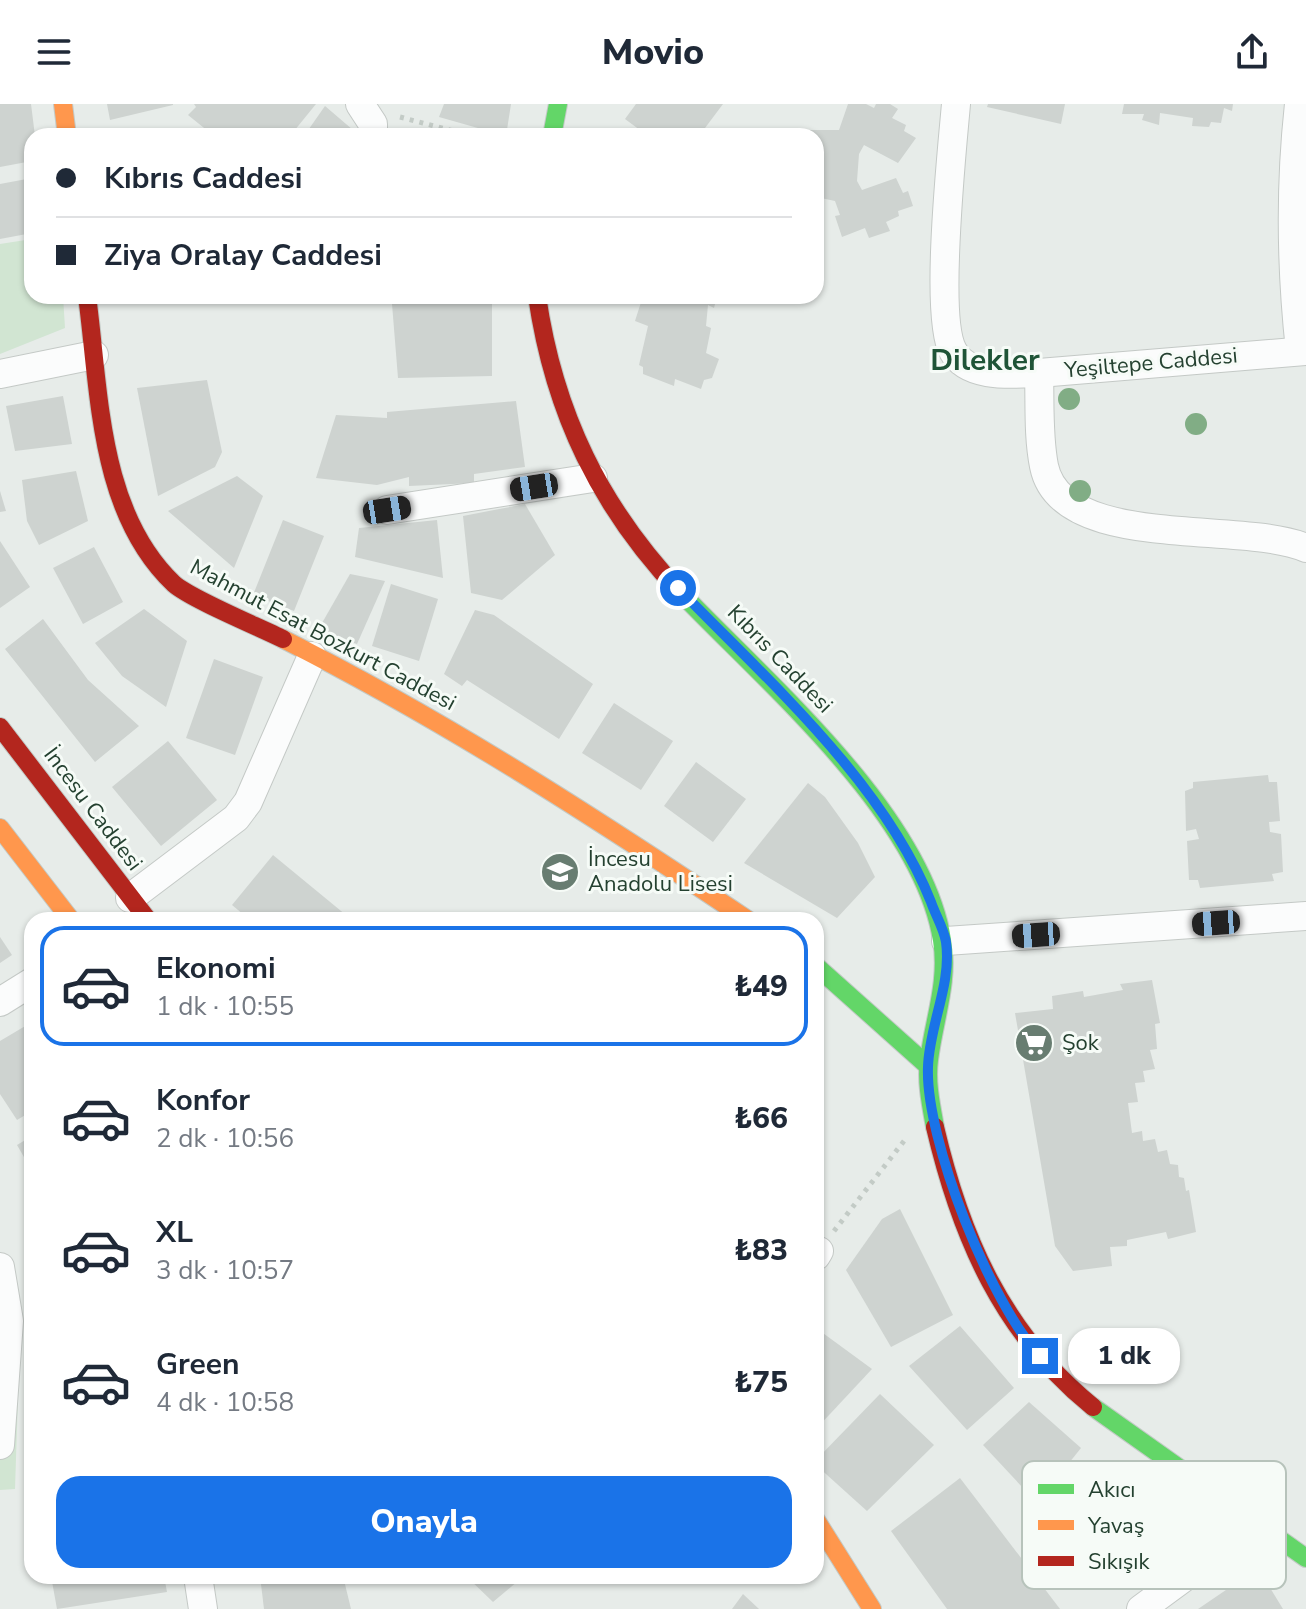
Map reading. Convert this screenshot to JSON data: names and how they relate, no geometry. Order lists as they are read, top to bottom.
{
  "streets": {
    "main road": ["Mahmut Esat Bozkurt Caddesi", "Kıbrıs Caddesi", "İncesu Caddesi"],
    "street": ["Yeşiltepe Caddesi"]
  },
  "districts": ["Dilekler"],
  "places": {
    "school or university": ["İncesu Anadolu Lisesi"],
    "supermarket": ["Şok"]
  },
  "legend": ["Akıcı", "Yavaş", "Sıkışık"],
  "page": {
    "header": "Movio",
    "banner": ["Kıbrıs Caddesi", "Ziya Oralay Caddesi"],
    "list": [
      {
        "name": "Ekonomi",
        "note": "1 dk · 10:55",
        "value": "₺49"
      },
      {
        "name": "Konfor",
        "note": "2 dk · 10:56",
        "value": "₺66"
      },
      {
        "name": "XL",
        "note": "3 dk · 10:57",
        "value": "₺83"
      },
      {
        "name": "Green",
        "note": "4 dk · 10:58",
        "value": "₺75"
      }
    ],
    "bubble": "1 dk",
    "buttons": "Onayla"
  }
}
